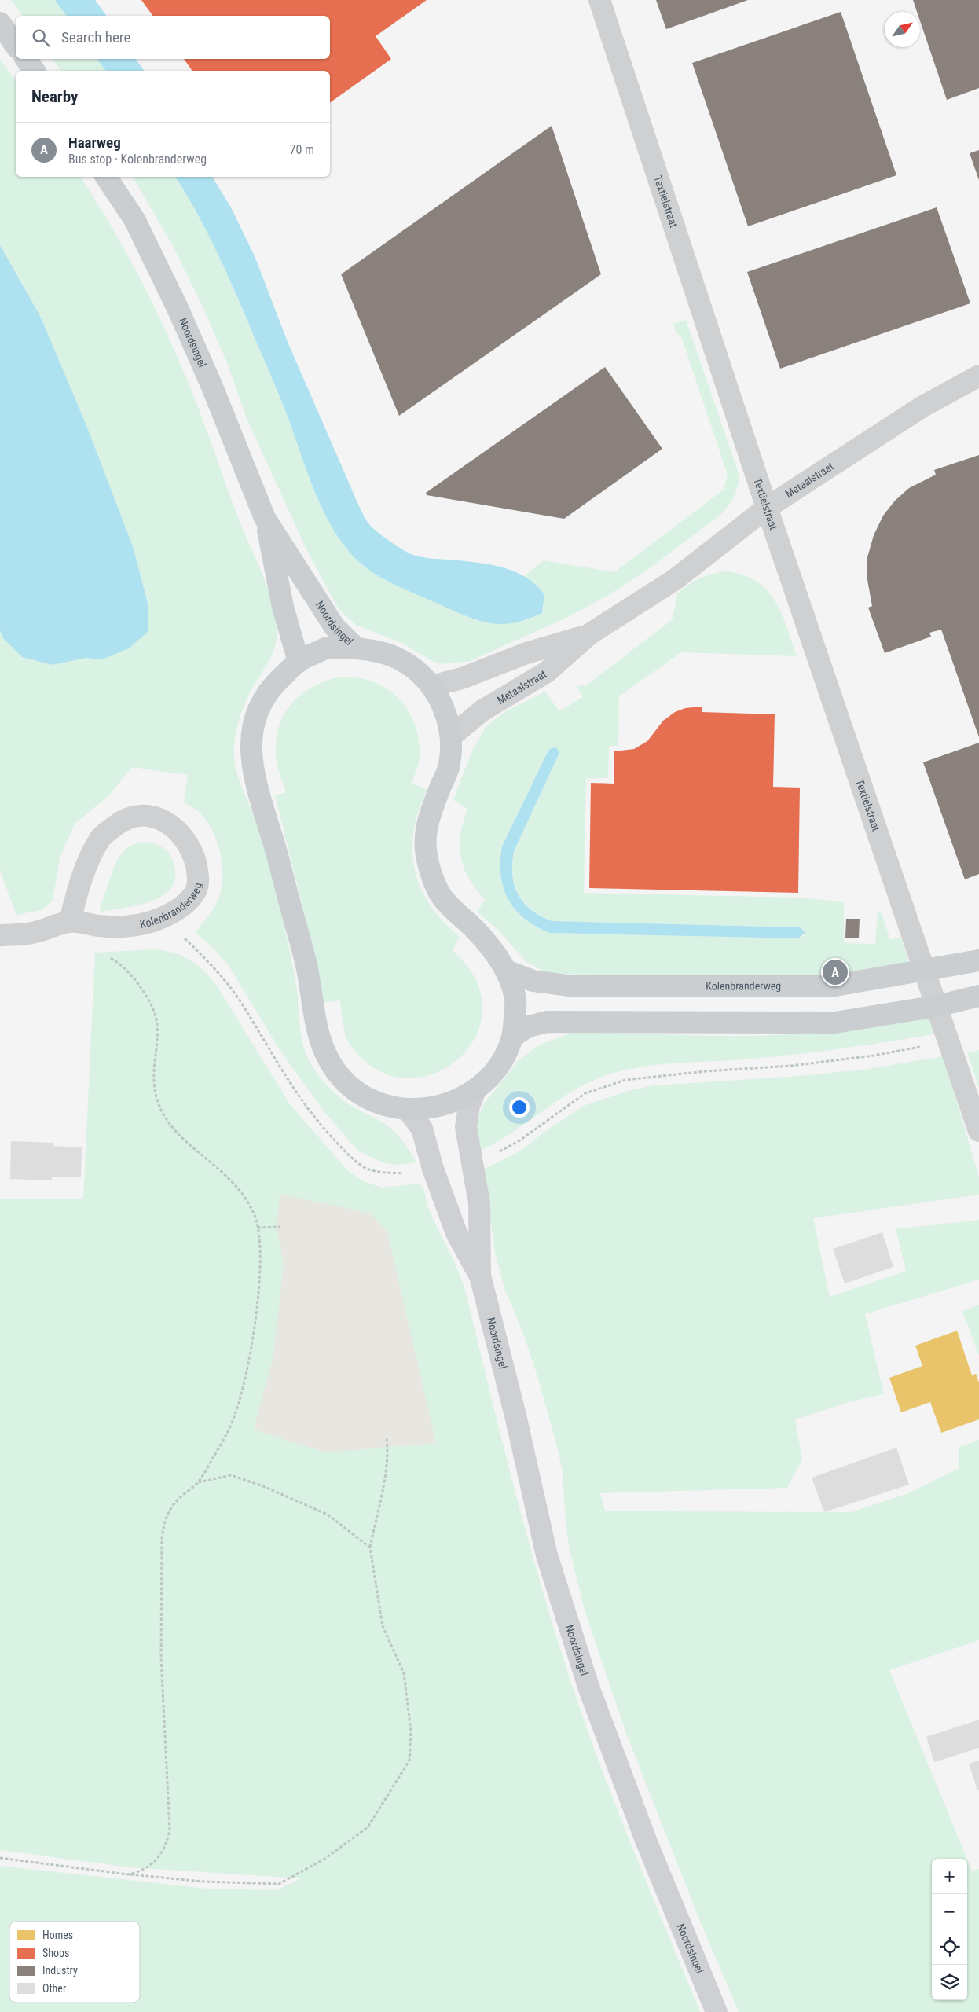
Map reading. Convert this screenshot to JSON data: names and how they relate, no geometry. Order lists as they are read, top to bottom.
{
  "streets": {
    "main road": ["Noordsingel", "Kolenbranderweg"],
    "street": ["Textielstraat", "Metaalstraat"]
  },
  "crossings": [
    ["Textielstraat", "Metaalstraat"],
    ["Textielstraat", "Kolenbranderweg"]
  ],
  "legend": [
    "Homes",
    "Shops",
    "Industry",
    "Other"
  ],
  "north": "top right",
  "page": {
    "search": "Search here",
    "heading": "Nearby",
    "list": [
      {
        "mark": "A",
        "name": "Haarweg",
        "note": "Bus stop · Kolenbranderweg",
        "value": "70 m"
      }
    ],
    "pins": "A",
    "map_buttons": ["+", "−"]
  }
}
